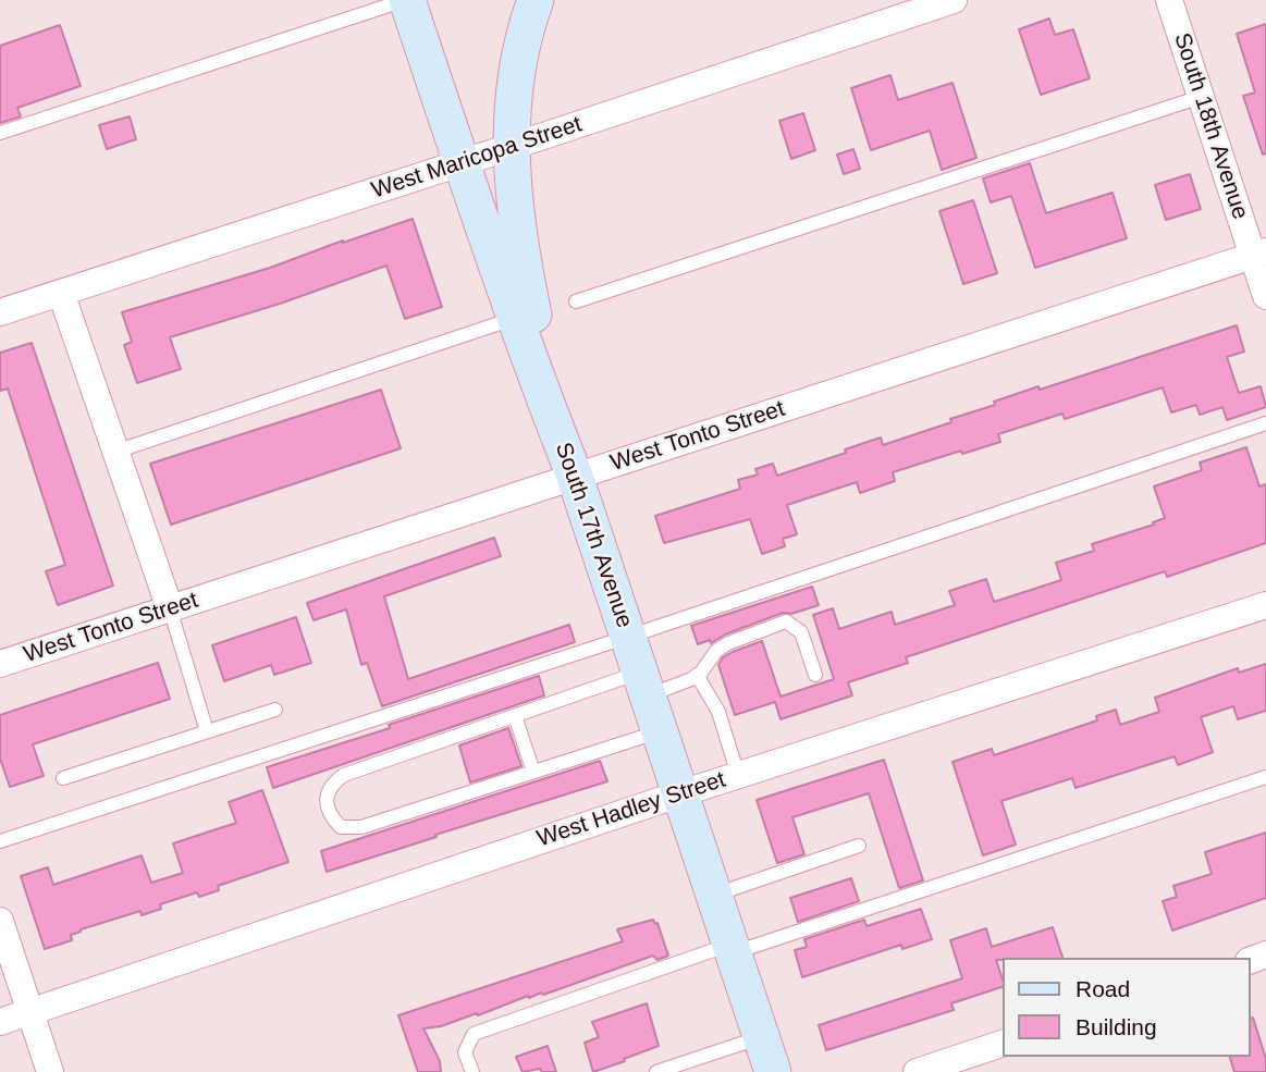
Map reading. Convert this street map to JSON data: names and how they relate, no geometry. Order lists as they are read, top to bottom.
{
  "streets": {
    "main road": ["South 17th Avenue"],
    "street": [
      "South 18th Avenue",
      "West Maricopa Street",
      "West Tonto Street",
      "West Hadley Street"
    ]
  },
  "crossings": [
    ["South 18th Avenue", "West Tonto Street"],
    ["West Maricopa Street", "South 17th Avenue"],
    ["West Tonto Street", "South 17th Avenue"],
    ["South 17th Avenue", "West Hadley Street"]
  ],
  "legend": ["Road", "Building"]
}
